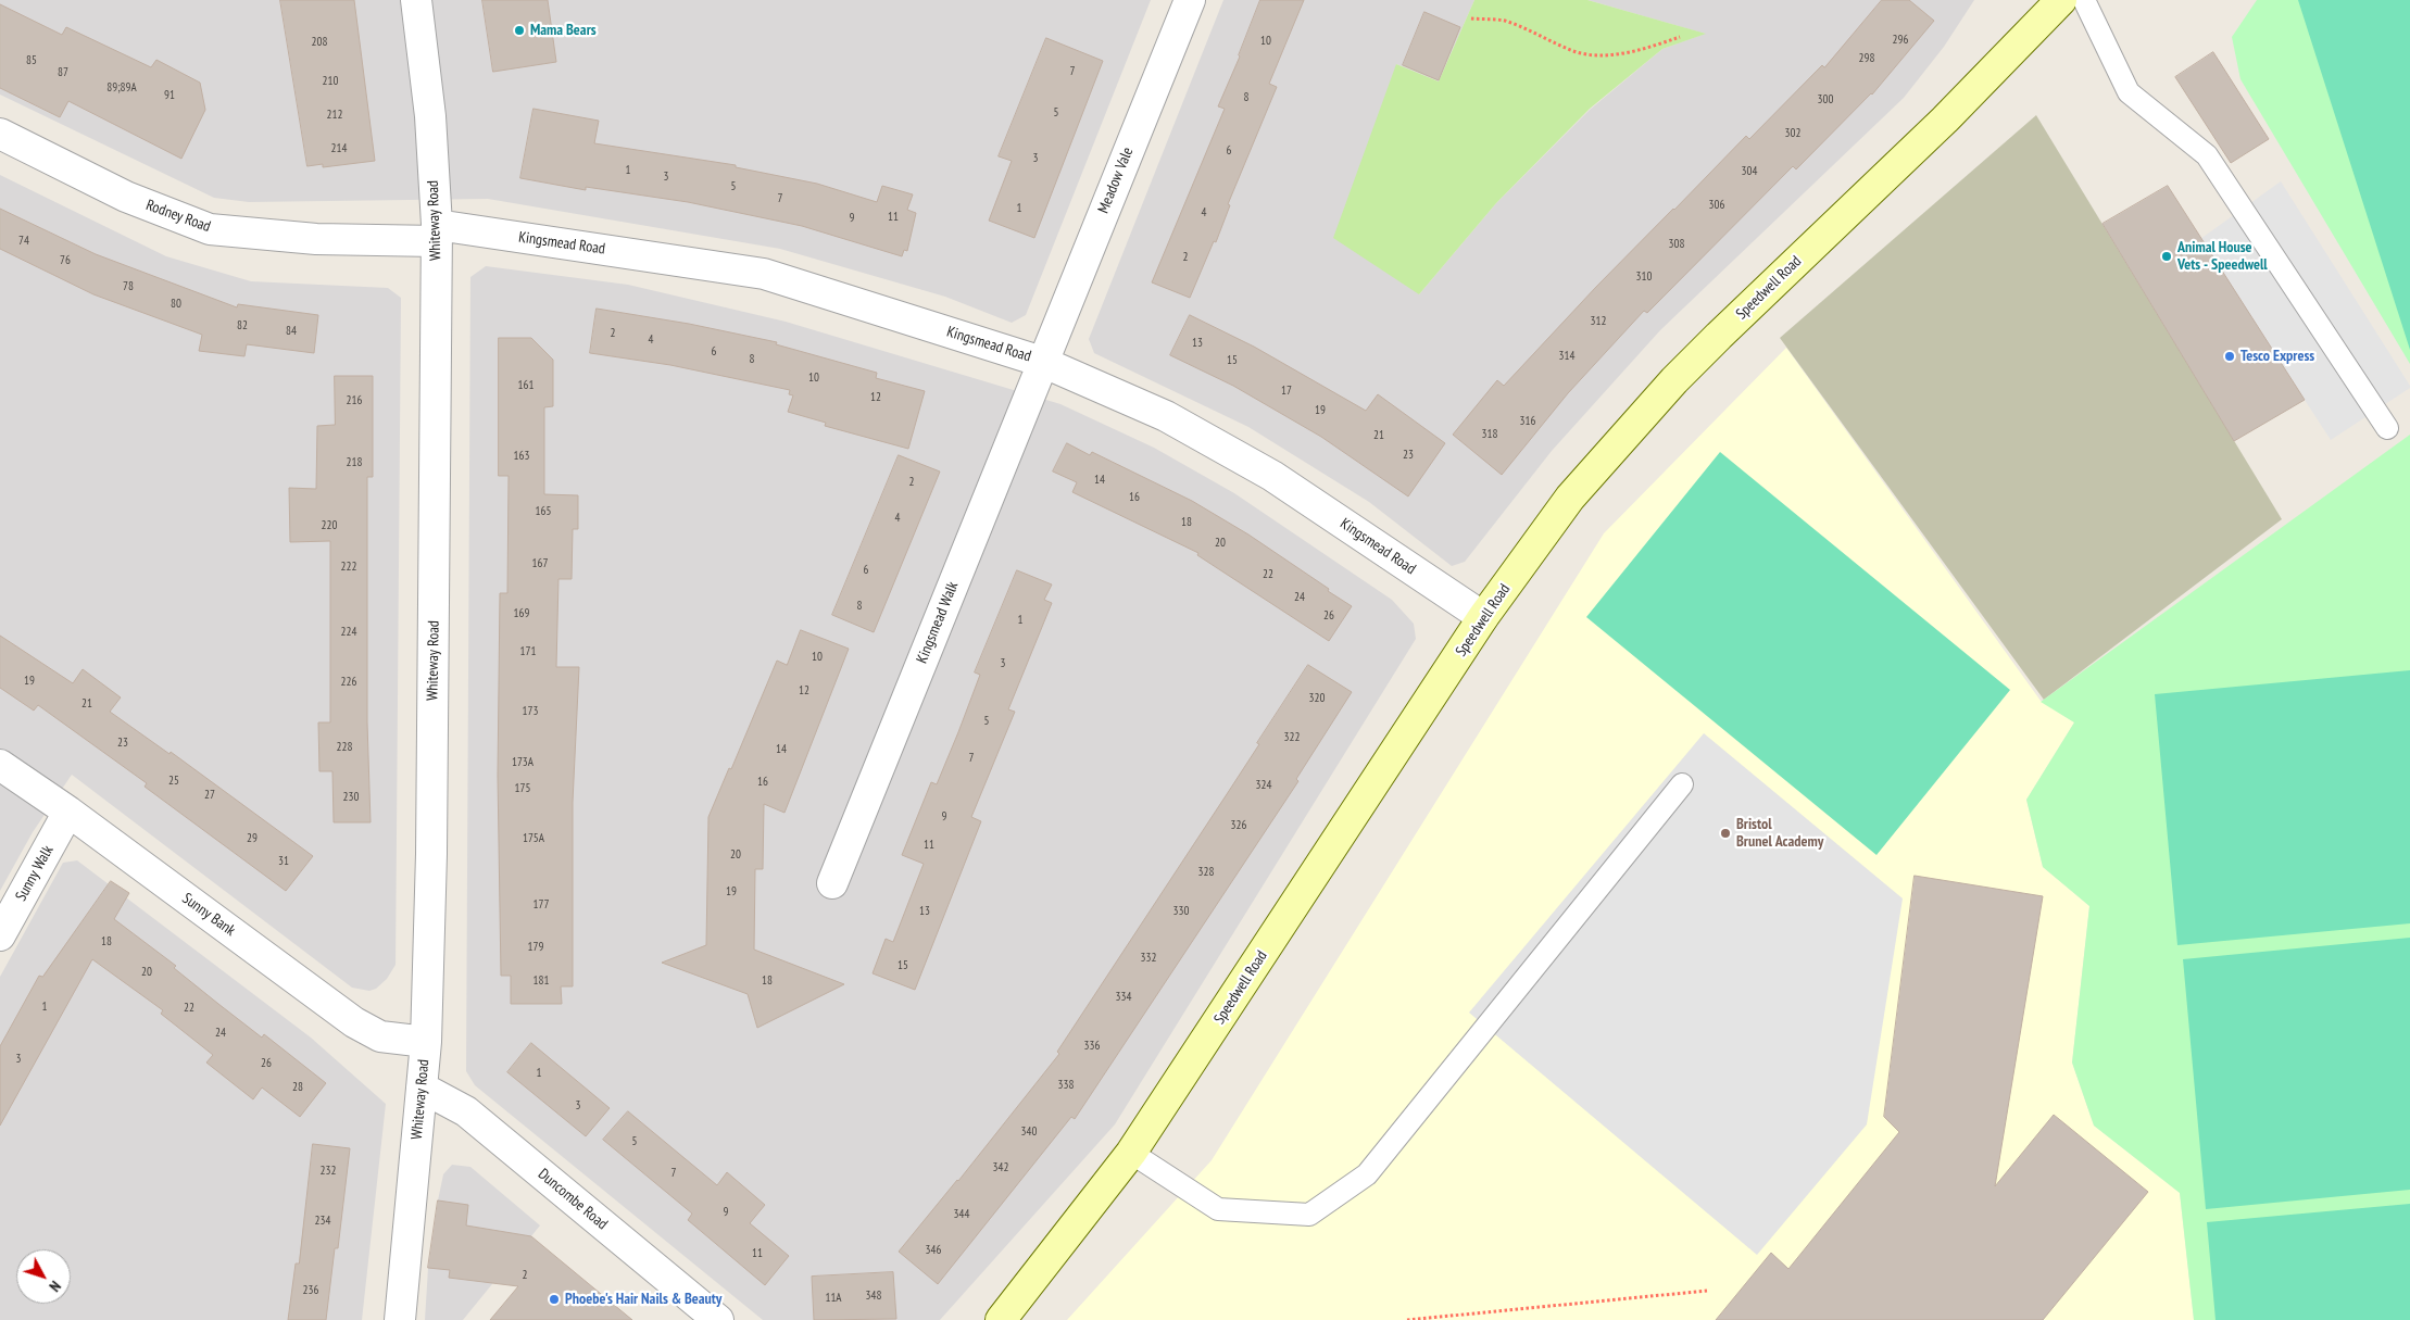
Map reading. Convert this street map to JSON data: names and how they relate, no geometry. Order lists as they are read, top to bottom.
{
  "streets": {
    "street": [
      "Meadow Vale",
      "Rodney Road",
      "Whiteway Road",
      "Kingsmead Road",
      "Speedwell Road",
      "Kingsmead Walk",
      "Sunny Walk",
      "Sunny Bank",
      "Duncombe Road"
    ]
  },
  "crossings": [
    ["Meadow Vale", "Kingsmead Road"],
    ["Meadow Vale", "Kingsmead Walk"],
    ["Rodney Road", "Whiteway Road"],
    ["Rodney Road", "Kingsmead Road"],
    ["Whiteway Road", "Kingsmead Road"],
    ["Whiteway Road", "Sunny Bank"],
    ["Whiteway Road", "Duncombe Road"],
    ["Kingsmead Road", "Speedwell Road"],
    ["Kingsmead Road", "Kingsmead Walk"],
    ["Sunny Walk", "Sunny Bank"]
  ],
  "places": [
    "Mama Bears",
    "Animal House Vets - Speedwell",
    "Tesco Express",
    "Bristol Brunel Academy",
    "Phoebe's Hair Nails & Beauty"
  ],
  "house_numbers": [
    "296",
    "10",
    "208",
    "298",
    "85",
    "7",
    "87",
    "210",
    "89;89A",
    "91",
    "8",
    "300",
    "5",
    "212",
    "302",
    "214",
    "6",
    "3",
    "1",
    "304",
    "3",
    "5",
    "7",
    "306",
    "1",
    "4",
    "11",
    "9",
    "74",
    "308",
    "2",
    "76",
    "310",
    "78",
    "80",
    "312",
    "82",
    "84",
    "2",
    "4",
    "13",
    "6",
    "314",
    "8",
    "15",
    "10",
    "161",
    "17",
    "12",
    "216",
    "19",
    "316",
    "318",
    "21",
    "23",
    "163",
    "218",
    "14",
    "2",
    "16",
    "165",
    "4",
    "18",
    "220",
    "20",
    "167",
    "222",
    "6",
    "22",
    "24",
    "8",
    "169",
    "26",
    "1",
    "224",
    "171",
    "10",
    "3",
    "19",
    "226",
    "12",
    "320",
    "21",
    "173",
    "5",
    "322",
    "23",
    "228",
    "14",
    "7",
    "173A",
    "25",
    "16",
    "324",
    "175",
    "27",
    "230",
    "9",
    "326",
    "29",
    "175A",
    "11",
    "20",
    "31",
    "328",
    "19",
    "177",
    "13",
    "330",
    "18",
    "179",
    "332",
    "15",
    "20",
    "181",
    "18",
    "334",
    "1",
    "22",
    "24",
    "336",
    "3",
    "26",
    "1",
    "338",
    "28",
    "3",
    "340",
    "5",
    "342",
    "232",
    "7",
    "9",
    "344",
    "234",
    "346",
    "11",
    "2",
    "236",
    "348",
    "11A"
  ],
  "north": "bottom right"
}
